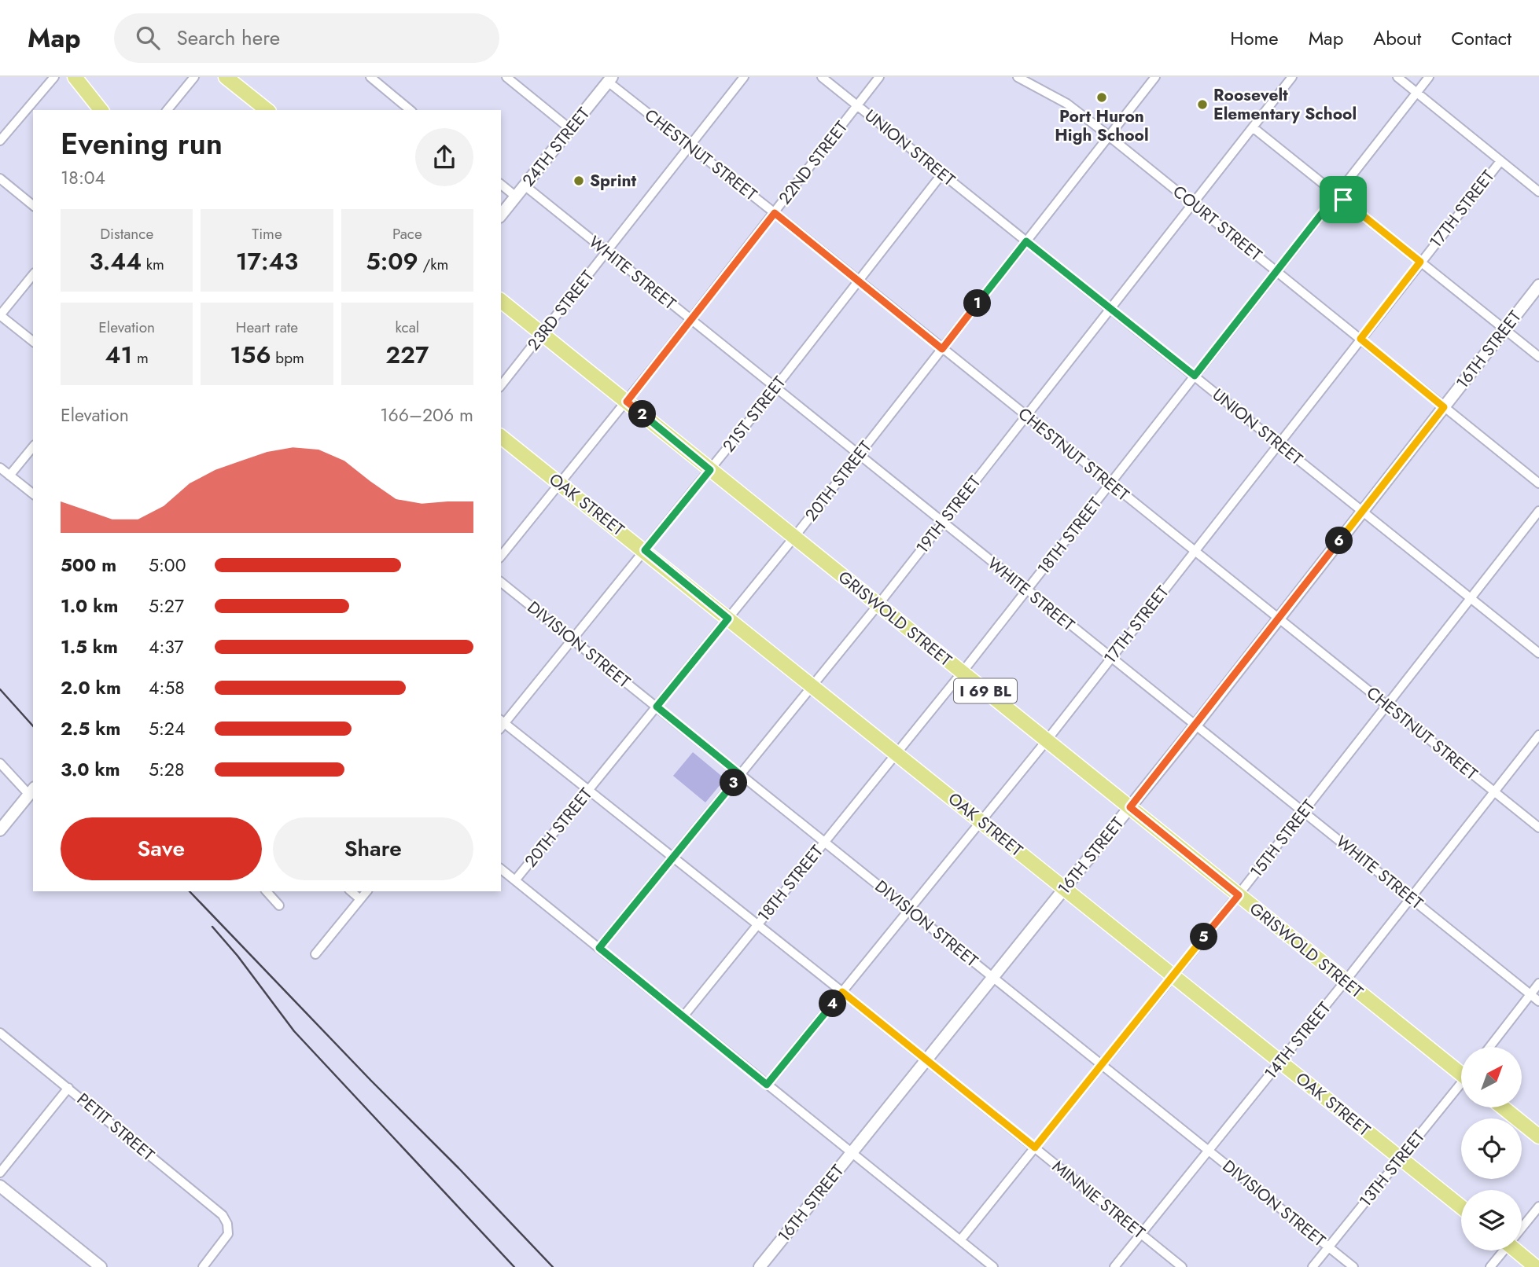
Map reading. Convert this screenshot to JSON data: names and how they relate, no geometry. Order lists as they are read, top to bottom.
{
  "streets": {
    "main road": ["OAK STREET", "GRISWOLD STREET", "I 69 BL"],
    "street": [
      "24TH STREET",
      "UNION STREET",
      "CHESTNUT STREET",
      "22ND STREET",
      "17TH STREET",
      "COURT STREET",
      "WHITE STREET",
      "23RD STREET",
      "16TH STREET",
      "21ST STREET",
      "20TH STREET",
      "19TH STREET",
      "18TH STREET",
      "DIVISION STREET",
      "15TH STREET",
      "14TH STREET",
      "PETIT STREET",
      "13TH STREET",
      "MINNIE STREET"
    ]
  },
  "crossings": [
    ["24TH STREET", "CHESTNUT STREET"],
    ["24TH STREET", "WHITE STREET"],
    ["UNION STREET", "22ND STREET"],
    ["UNION STREET", "17TH STREET"],
    ["UNION STREET", "16TH STREET"],
    ["UNION STREET", "21ST STREET"],
    ["UNION STREET", "20TH STREET"],
    ["UNION STREET", "19TH STREET"],
    ["UNION STREET", "18TH STREET"],
    ["UNION STREET", "15TH STREET"],
    ["CHESTNUT STREET", "22ND STREET"],
    ["CHESTNUT STREET", "17TH STREET"],
    ["CHESTNUT STREET", "23RD STREET"],
    ["CHESTNUT STREET", "16TH STREET"],
    ["CHESTNUT STREET", "21ST STREET"],
    ["CHESTNUT STREET", "20TH STREET"],
    ["CHESTNUT STREET", "19TH STREET"],
    ["CHESTNUT STREET", "18TH STREET"],
    ["CHESTNUT STREET", "15TH STREET"],
    ["CHESTNUT STREET", "14TH STREET"],
    ["22ND STREET", "WHITE STREET"],
    ["22ND STREET", "OAK STREET"],
    ["22ND STREET", "GRISWOLD STREET"],
    ["17TH STREET", "COURT STREET"],
    ["17TH STREET", "WHITE STREET"],
    ["17TH STREET", "OAK STREET"],
    ["17TH STREET", "GRISWOLD STREET"],
    ["17TH STREET", "DIVISION STREET"],
    ["17TH STREET", "MINNIE STREET"],
    ["COURT STREET", "16TH STREET"],
    ["COURT STREET", "20TH STREET"],
    ["COURT STREET", "19TH STREET"],
    ["COURT STREET", "18TH STREET"],
    ["WHITE STREET", "23RD STREET"],
    ["WHITE STREET", "16TH STREET"],
    ["WHITE STREET", "21ST STREET"],
    ["WHITE STREET", "20TH STREET"],
    ["WHITE STREET", "19TH STREET"],
    ["WHITE STREET", "18TH STREET"],
    ["WHITE STREET", "15TH STREET"],
    ["WHITE STREET", "14TH STREET"],
    ["23RD STREET", "GRISWOLD STREET"],
    ["16TH STREET", "OAK STREET"],
    ["16TH STREET", "GRISWOLD STREET"],
    ["16TH STREET", "DIVISION STREET"],
    ["16TH STREET", "MINNIE STREET"],
    ["21ST STREET", "OAK STREET"],
    ["21ST STREET", "GRISWOLD STREET"],
    ["21ST STREET", "DIVISION STREET"],
    ["21ST STREET", "MINNIE STREET"],
    ["20TH STREET", "OAK STREET"],
    ["20TH STREET", "GRISWOLD STREET"],
    ["20TH STREET", "DIVISION STREET"],
    ["20TH STREET", "MINNIE STREET"],
    ["OAK STREET", "19TH STREET"],
    ["OAK STREET", "18TH STREET"],
    ["OAK STREET", "15TH STREET"],
    ["OAK STREET", "14TH STREET"],
    ["OAK STREET", "13TH STREET"],
    ["19TH STREET", "GRISWOLD STREET"],
    ["19TH STREET", "DIVISION STREET"],
    ["19TH STREET", "MINNIE STREET"],
    ["18TH STREET", "GRISWOLD STREET"],
    ["18TH STREET", "DIVISION STREET"],
    ["18TH STREET", "MINNIE STREET"],
    ["GRISWOLD STREET", "15TH STREET"],
    ["GRISWOLD STREET", "14TH STREET"],
    ["DIVISION STREET", "15TH STREET"],
    ["DIVISION STREET", "14TH STREET"],
    ["DIVISION STREET", "13TH STREET"],
    ["15TH STREET", "MINNIE STREET"],
    ["14TH STREET", "MINNIE STREET"]
  ],
  "places": ["Port Huron High School", "Roosevelt Elementary School", "Sprint"],
  "north": "top right",
  "page": {
    "header": "Map",
    "search": "Search here",
    "nav": [
      "Home",
      "Map",
      "About",
      "Contact"
    ],
    "heading": ["Evening run", "18:04"],
    "stats": [
      ["Distance", "3.44 km"],
      ["Time", "17:43"],
      ["Pace", "5:09 /km"],
      ["Elevation", "41 m"],
      ["Heart rate", "156 bpm"],
      ["kcal", "227"]
    ],
    "pins": [
      "1",
      "2",
      "6",
      "3",
      "5",
      "4"
    ],
    "chart": ["Elevation", "166–206 m"],
    "list": [
      {
        "name": "500 m",
        "note": "5:00"
      },
      {
        "name": "1.0 km",
        "note": "5:27"
      },
      {
        "name": "1.5 km",
        "note": "4:37"
      },
      {
        "name": "2.0 km",
        "note": "4:58"
      },
      {
        "name": "2.5 km",
        "note": "5:24"
      },
      {
        "name": "3.0 km",
        "note": "5:28"
      }
    ],
    "buttons": ["Save", "Share"]
  }
}
